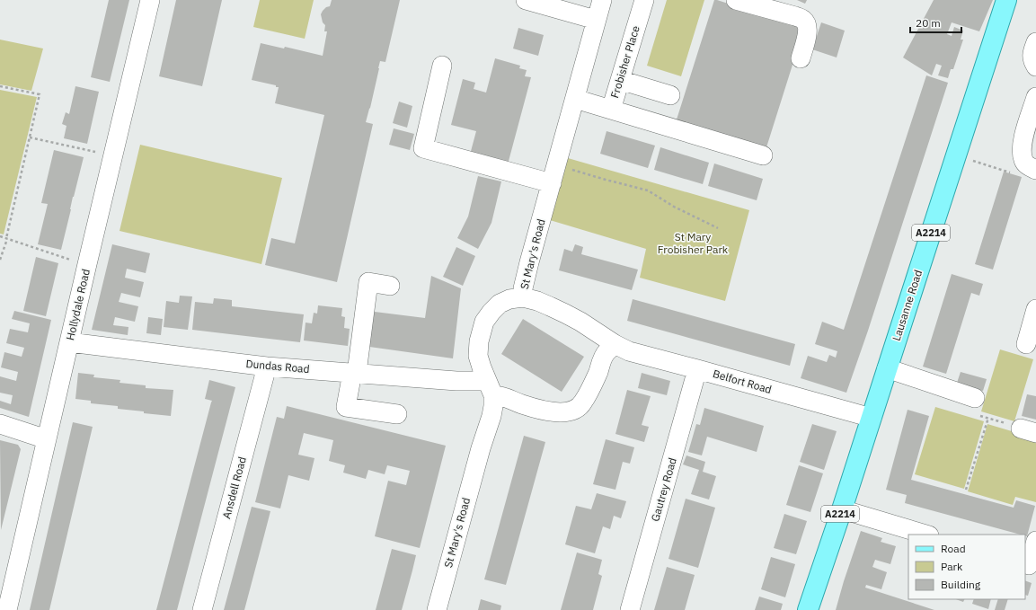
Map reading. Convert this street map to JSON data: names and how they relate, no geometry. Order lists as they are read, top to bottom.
{
  "streets": {
    "main road": ["A2214", "Lausanne Road"],
    "street": [
      "Frobisher Place",
      "St Mary's Road",
      "Hollydale Road",
      "Dundas Road",
      "Belfort Road",
      "Ansdell Road",
      "Gautrey Road"
    ]
  },
  "crossings": [
    ["Frobisher Place", "St Mary's Road"],
    ["St Mary's Road", "Dundas Road"],
    ["St Mary's Road", "Belfort Road"],
    ["Hollydale Road", "Dundas Road"],
    ["Lausanne Road", "Belfort Road"],
    ["Dundas Road", "Belfort Road"],
    ["Dundas Road", "Ansdell Road"],
    ["Belfort Road", "Gautrey Road"]
  ],
  "parks": ["St Mary Frobisher Park"],
  "legend": ["Road", "Park", "Building"],
  "scale_bar": "20 m"
}
